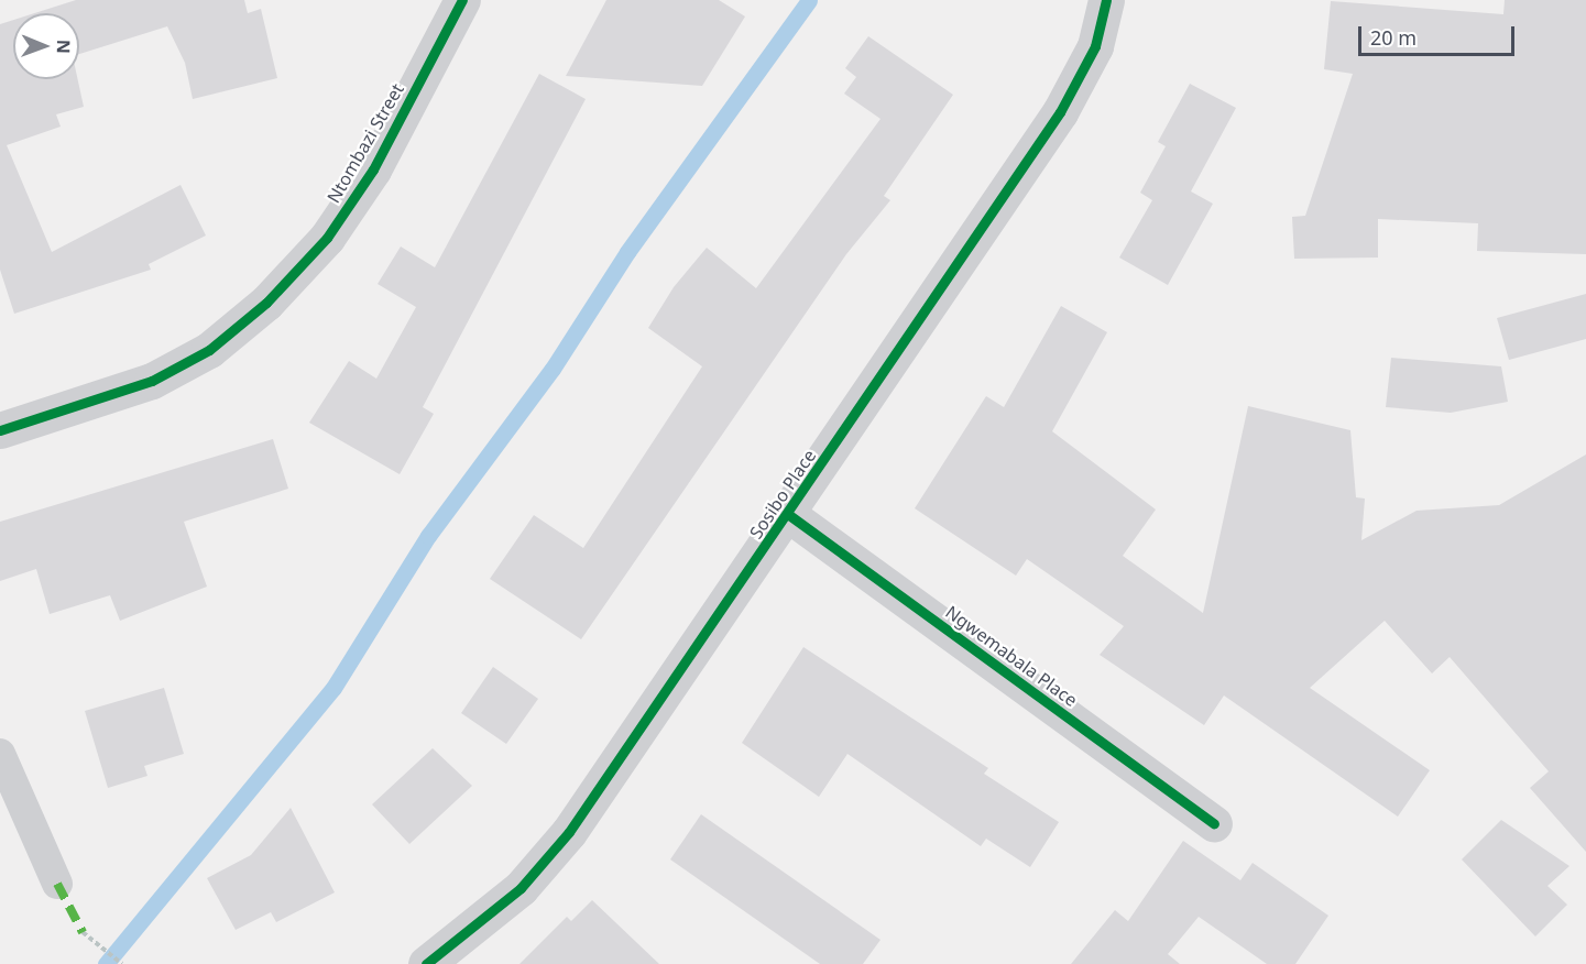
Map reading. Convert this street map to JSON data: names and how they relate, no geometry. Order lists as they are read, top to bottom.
{
  "streets": {
    "street": ["Ntombazi Street", "Sosibo Place", "Ngwemabala Place"]
  },
  "crossings": [
    ["Sosibo Place", "Ngwemabala Place"]
  ],
  "scale_bar": "20 m",
  "north": "right"
}
